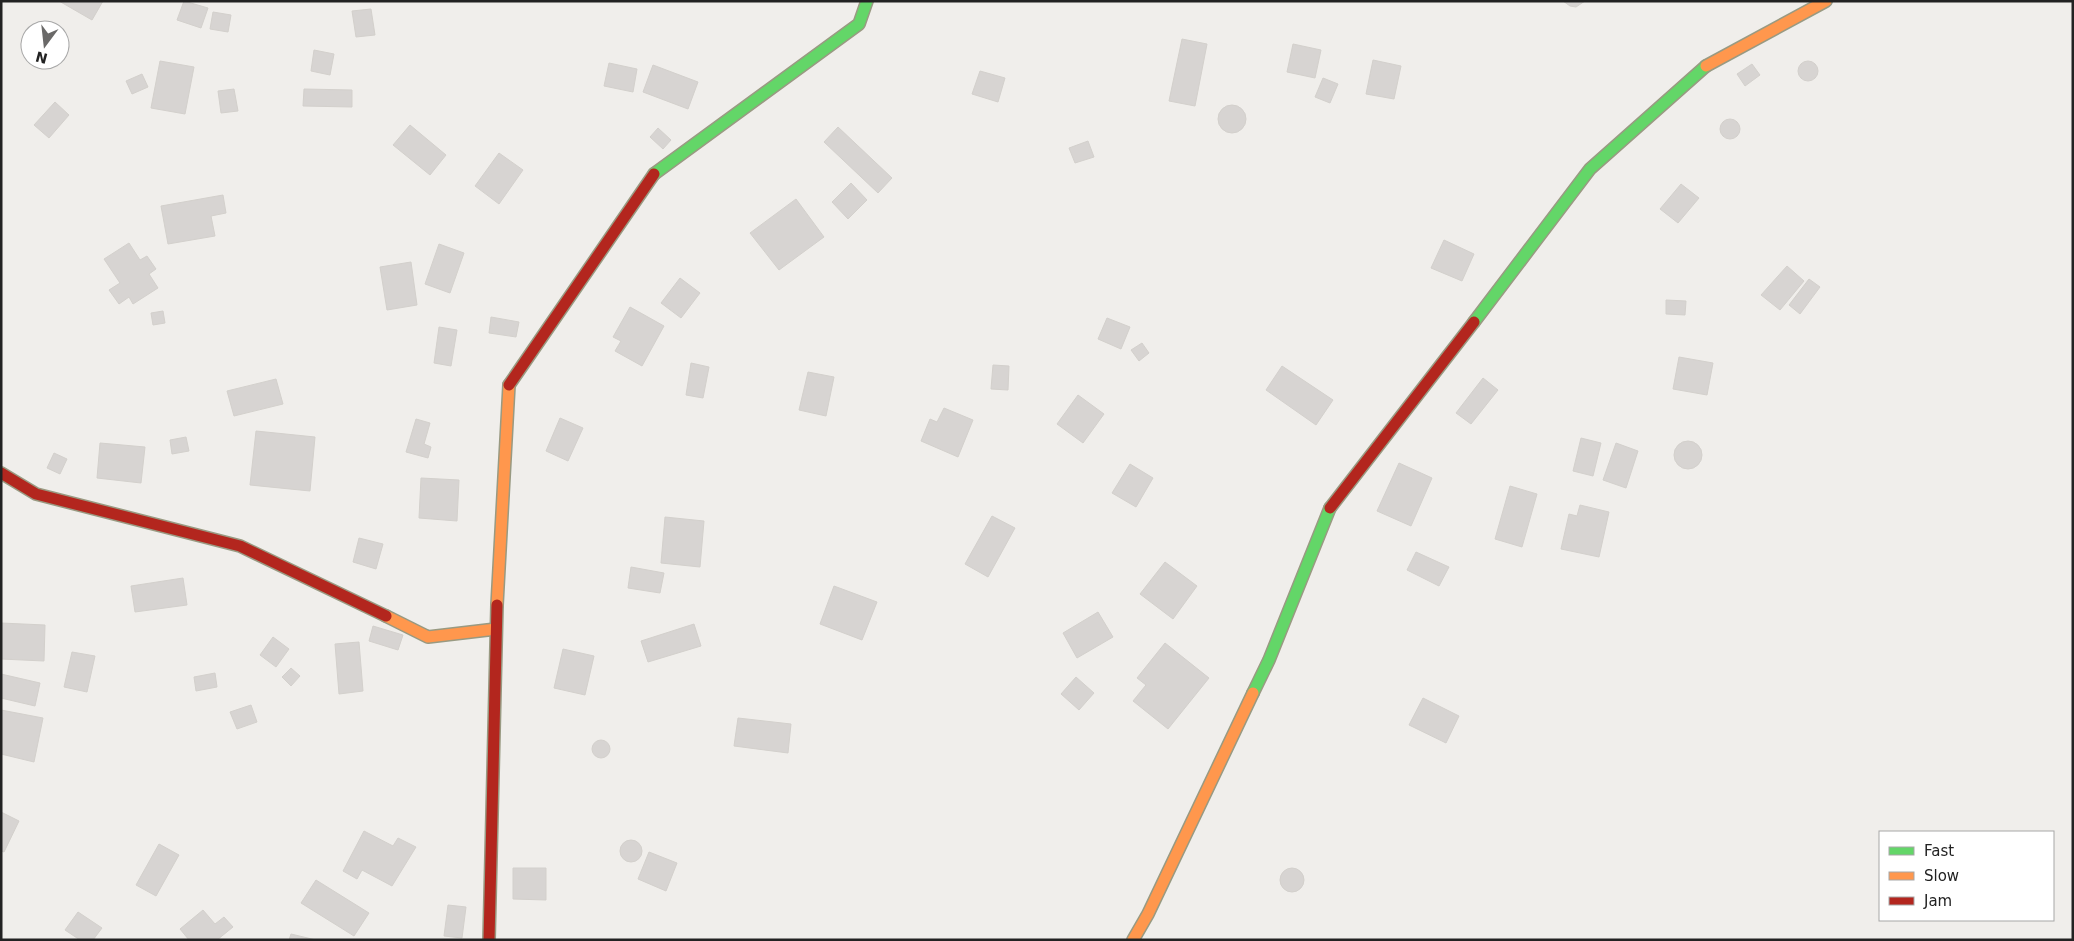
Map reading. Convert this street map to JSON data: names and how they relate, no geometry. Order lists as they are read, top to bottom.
{
  "legend": ["Fast", "Slow", "Jam"],
  "north": "bottom"
}
